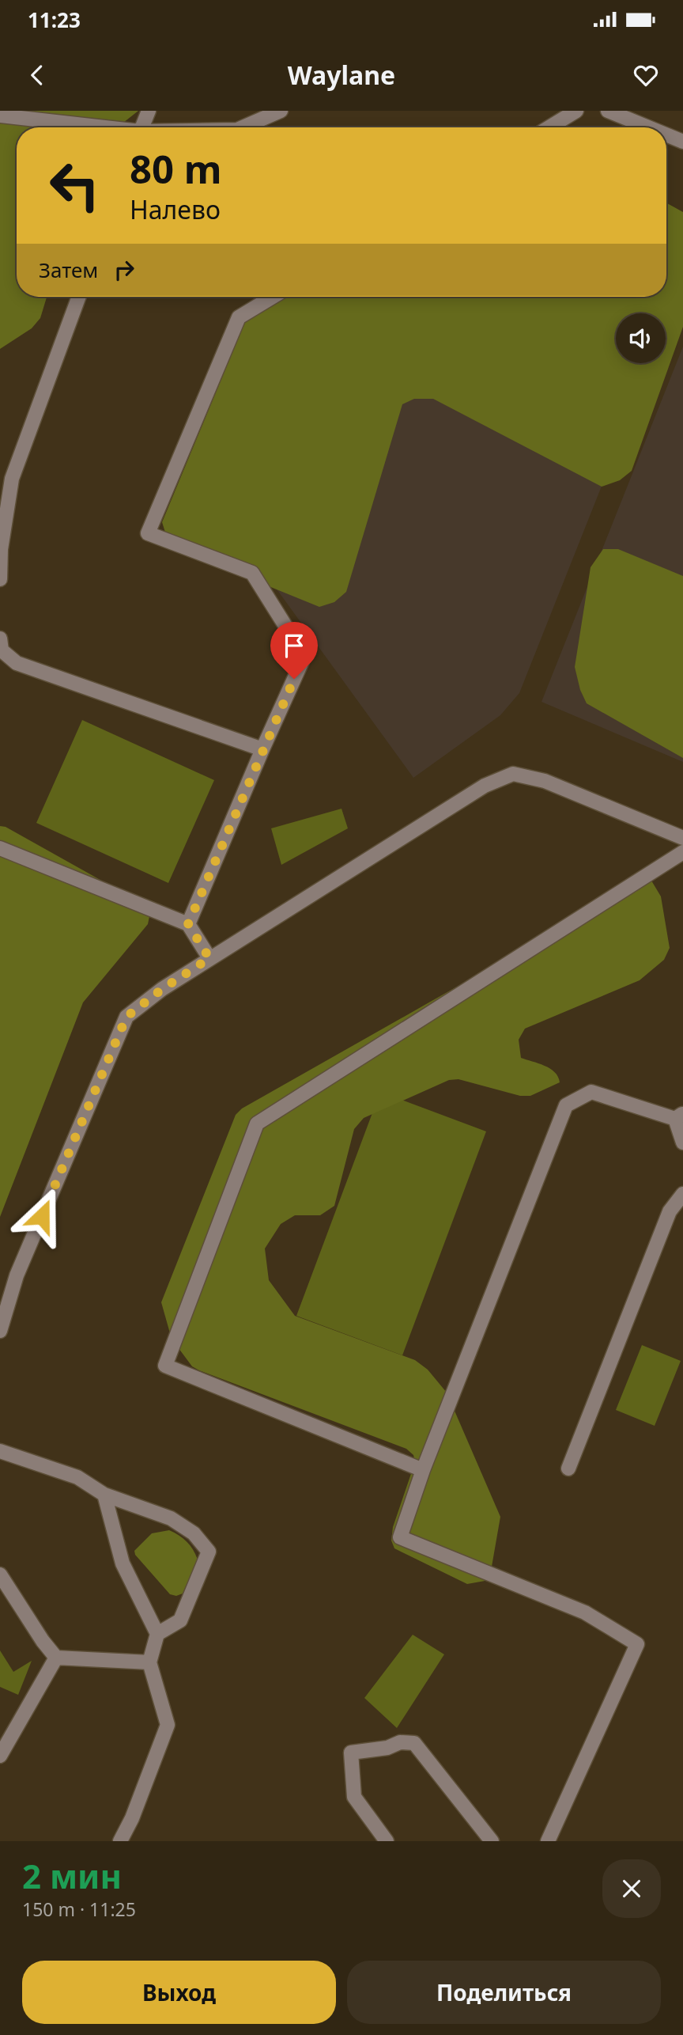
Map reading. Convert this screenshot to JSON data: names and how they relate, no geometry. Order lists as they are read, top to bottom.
{
  "page": {
    "status": "11:23",
    "header": "Waylane",
    "turn": ["80 m", "Налево"],
    "then": "Затем",
    "heading": ["2 мин", "150 m · 11:25"],
    "buttons": ["Выход", "Поделиться"]
  }
}
